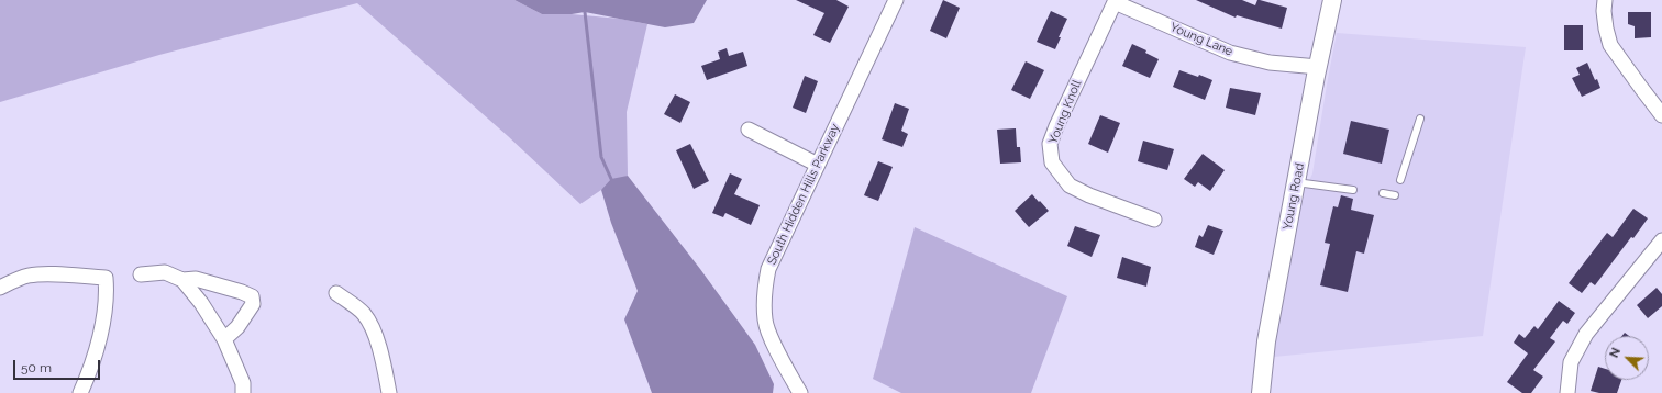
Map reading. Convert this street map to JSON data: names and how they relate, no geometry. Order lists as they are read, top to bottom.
{
  "streets": {
    "street": [
      "Young Lane",
      "Young Knoll",
      "South Hidden Hills Parkway",
      "Young Road"
    ]
  },
  "crossings": [
    ["Young Lane", "Young Knoll"],
    ["Young Lane", "Young Road"]
  ],
  "scale_bar": "50 m",
  "north": "top left"
}
